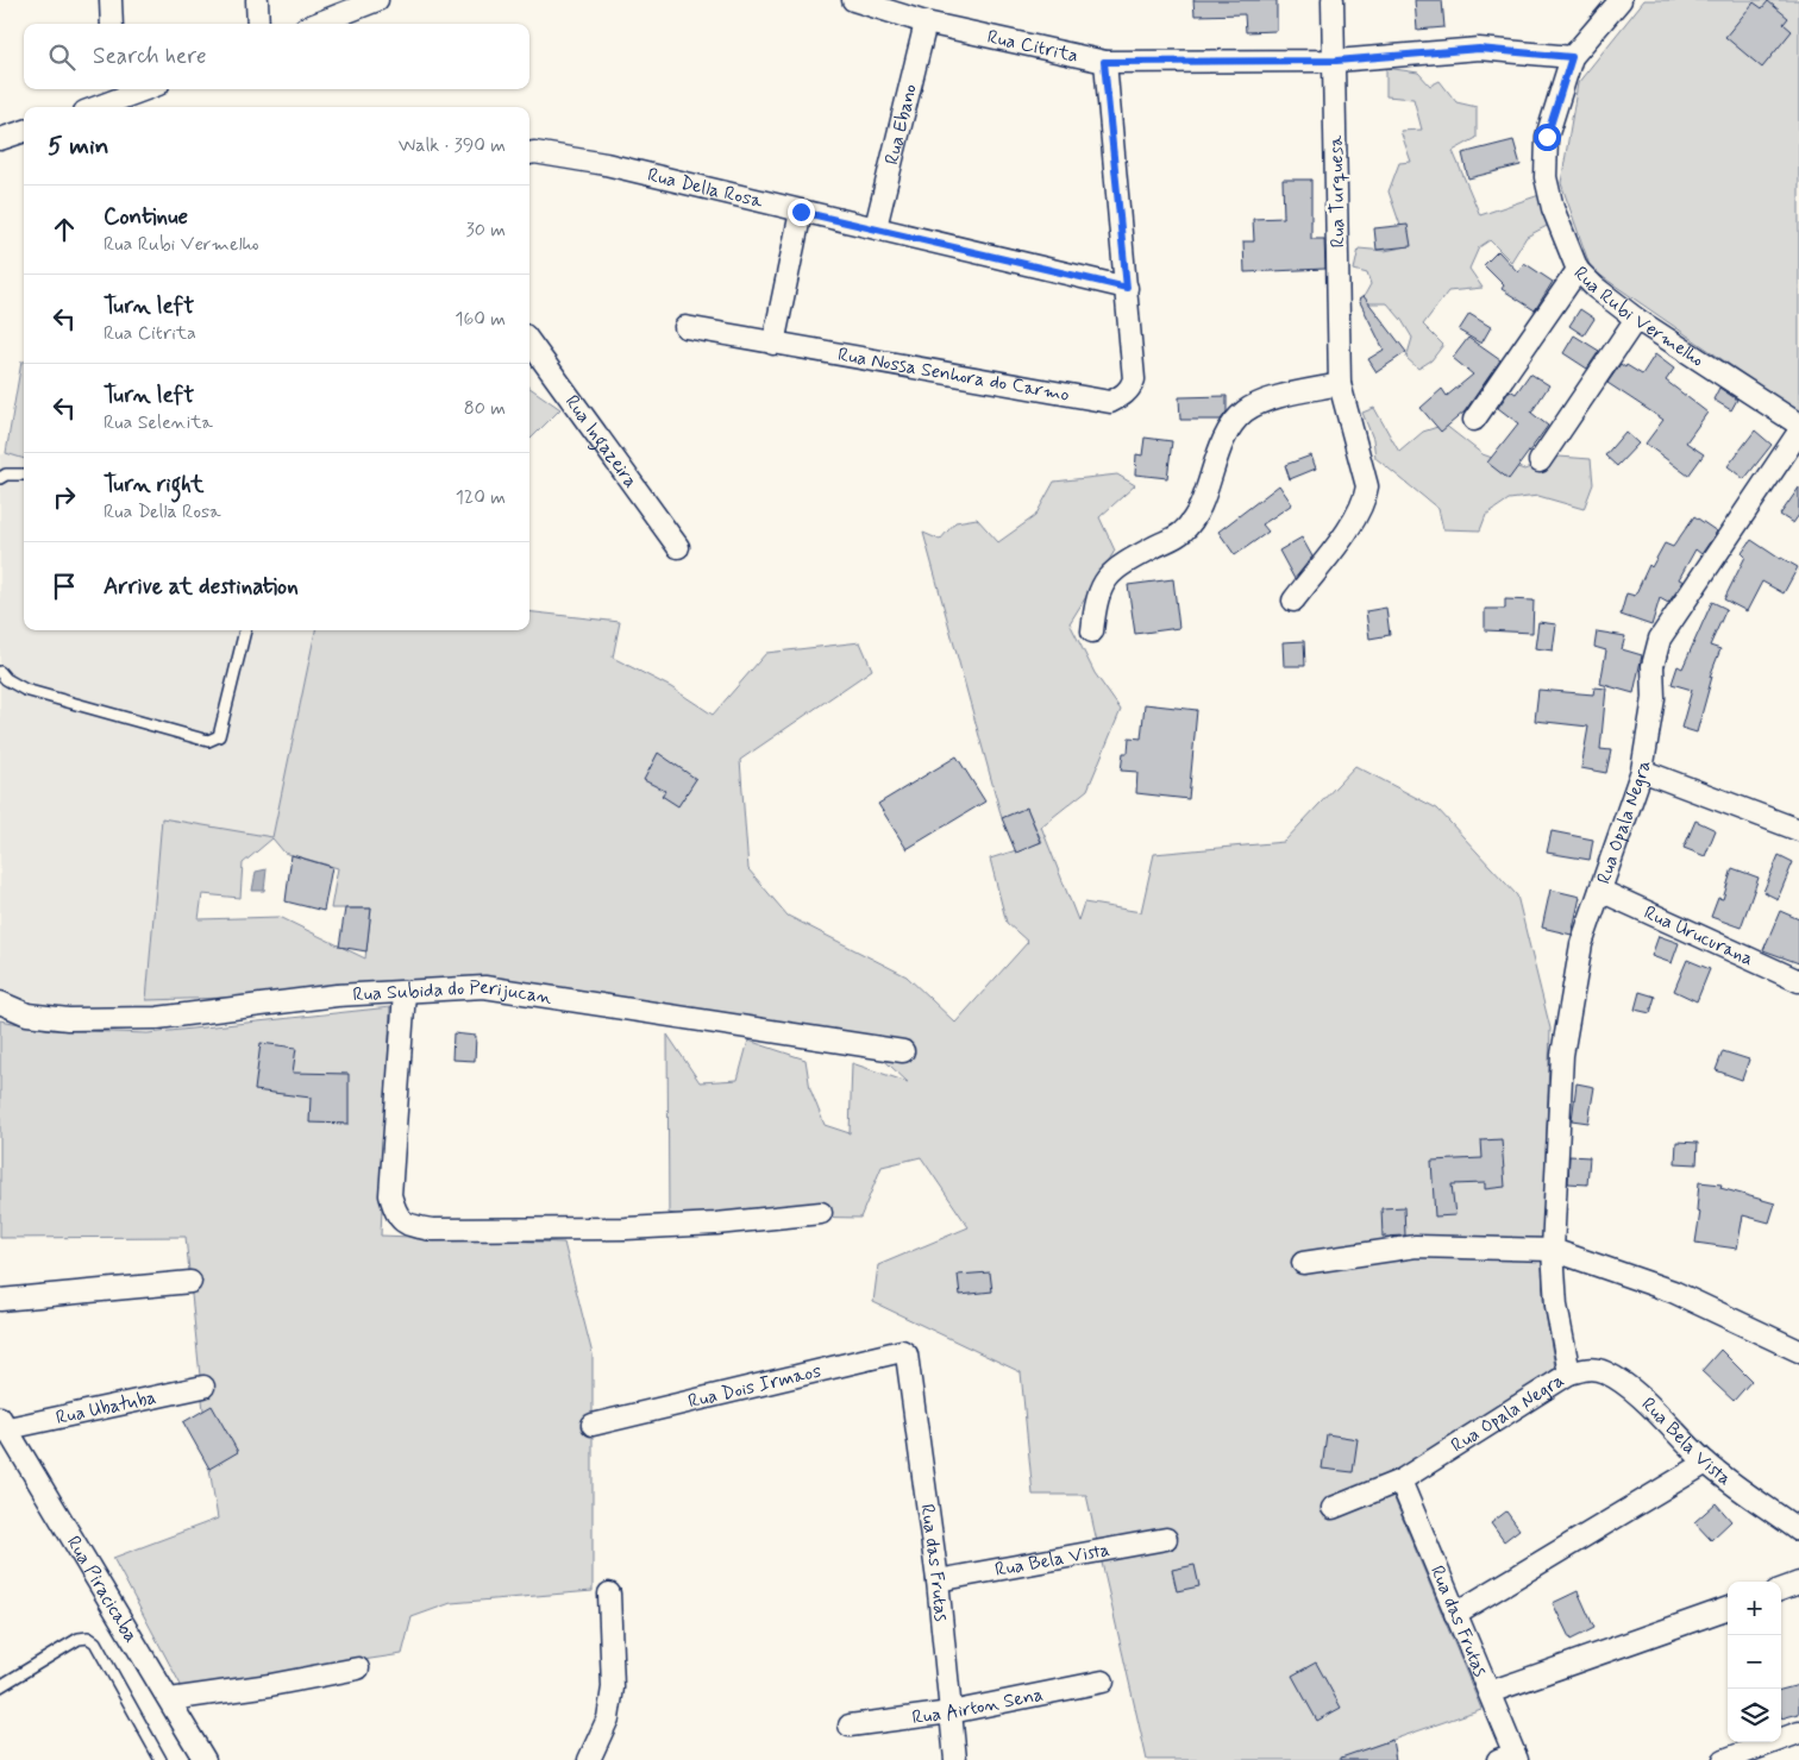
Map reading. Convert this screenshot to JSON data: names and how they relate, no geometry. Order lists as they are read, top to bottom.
{
  "streets": {
    "street": [
      "Rua Citrita",
      "Rua Ebano",
      "Rua Della Rosa",
      "Rua Turquesa",
      "Rua Rubi Vermelho",
      "Rua Nossa Senhora do Carmo",
      "Rua Ingazeira",
      "Rua Opala Negra",
      "Rua Urucurana",
      "Rua Subida do Perijucan",
      "Rua Dois Irmaos",
      "Rua Ubatuba",
      "Rua Bela Vista",
      "Rua das Frutas",
      "Rua Piracicaba",
      "Rua Airton Sena"
    ]
  },
  "crossings": [
    ["Rua Citrita", "Rua Ebano"],
    ["Rua Citrita", "Rua Turquesa"],
    ["Rua Citrita", "Rua Rubi Vermelho"],
    ["Rua Ebano", "Rua Della Rosa"],
    ["Rua Della Rosa", "Rua Nossa Senhora do Carmo"],
    ["Rua Opala Negra", "Rua Urucurana"],
    ["Rua Opala Negra", "Rua Bela Vista"],
    ["Rua Opala Negra", "Rua das Frutas"],
    ["Rua Dois Irmaos", "Rua das Frutas"],
    ["Rua Ubatuba", "Rua Piracicaba"],
    ["Rua Bela Vista", "Rua das Frutas"],
    ["Rua das Frutas", "Rua Airton Sena"]
  ],
  "page": {
    "search": "Search here",
    "heading": ["5 min", "Walk · 390 m"],
    "list": [
      ["Continue", "Rua Rubi Vermelho", "30 m"],
      ["Turn left", "Rua Citrita", "160 m"],
      ["Turn left", "Rua Selenita", "80 m"],
      ["Turn right", "Rua Della Rosa", "120 m"],
      "Arrive at destination"
    ],
    "map_buttons": ["+", "−"]
  }
}
